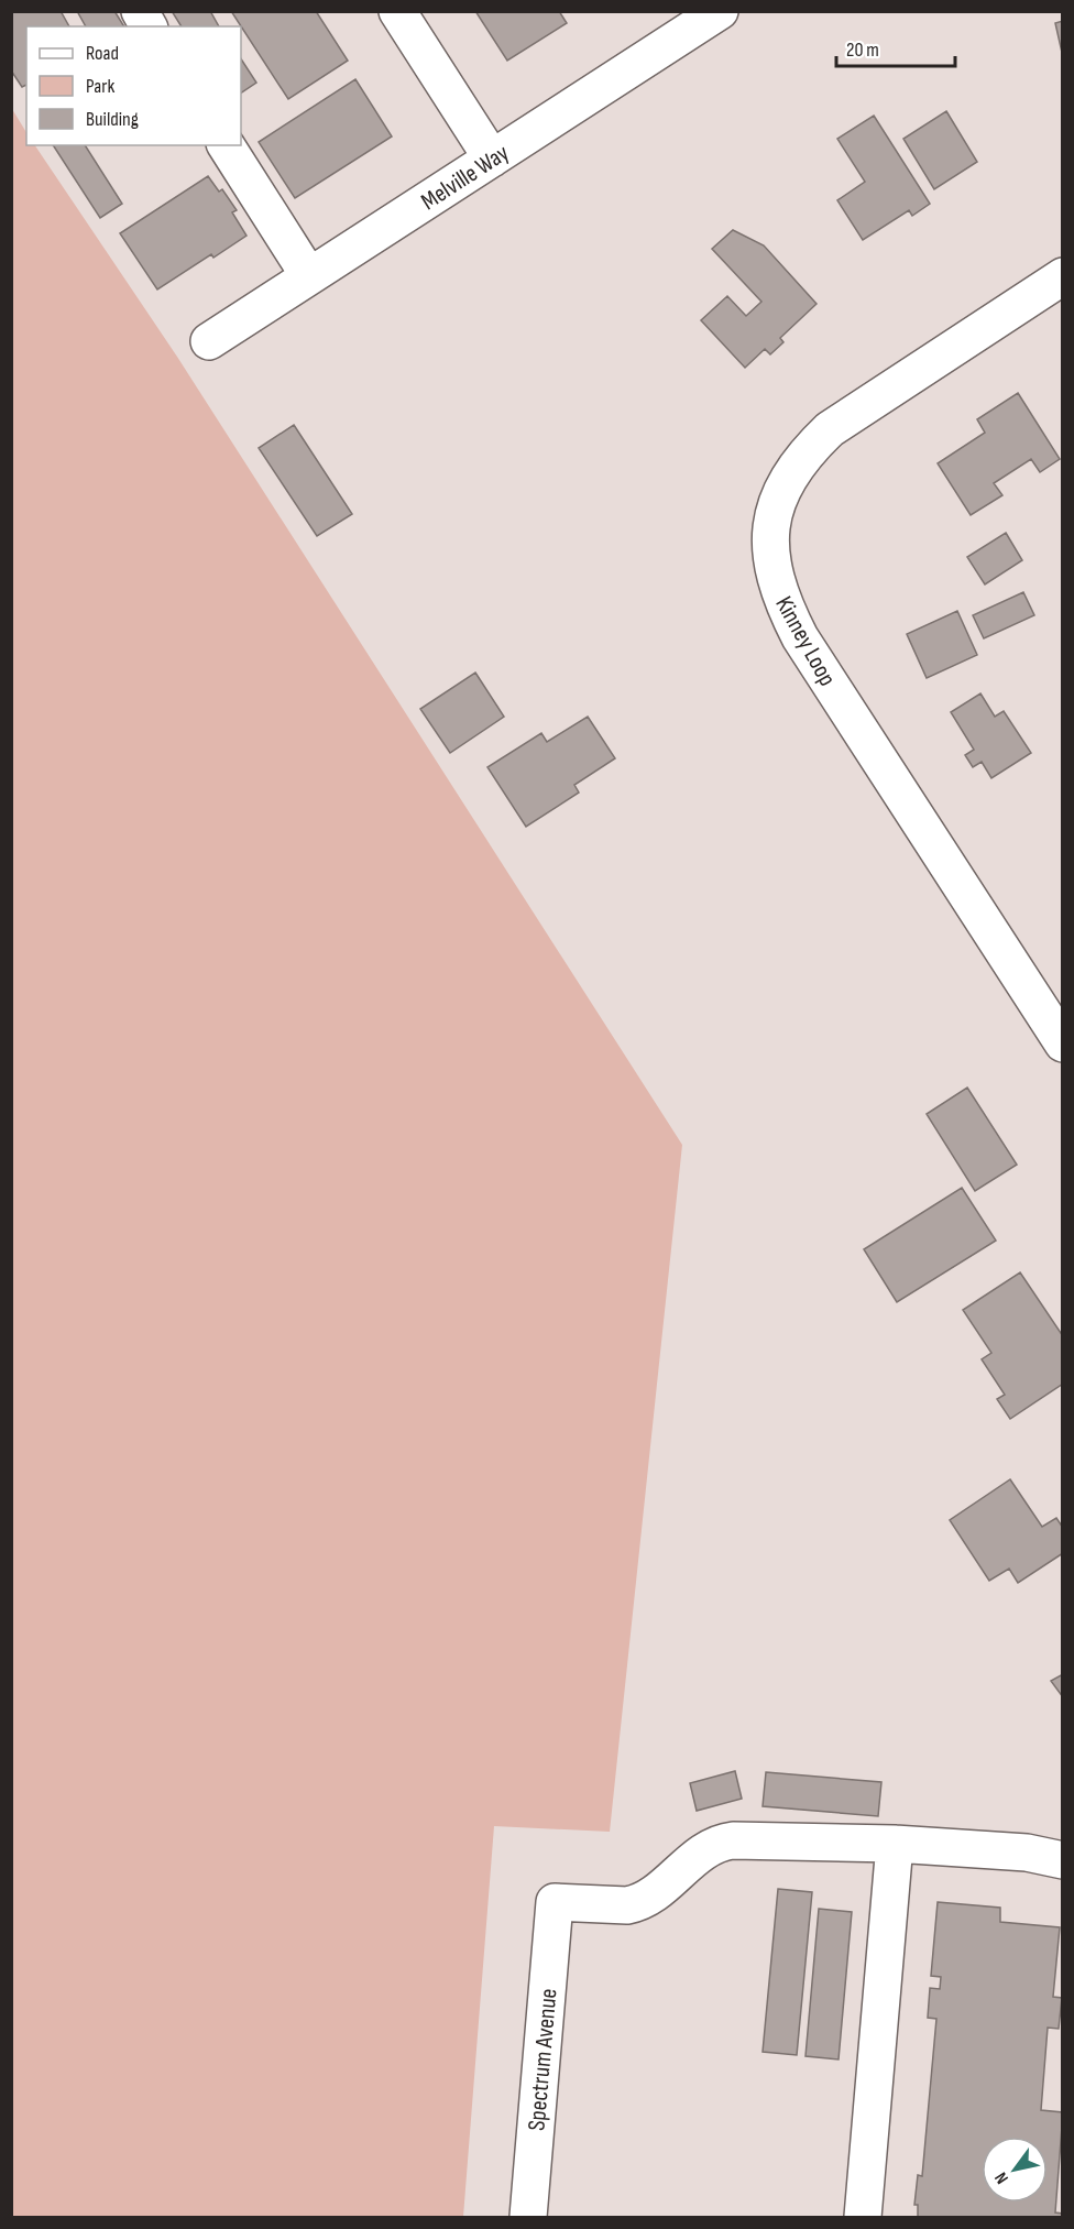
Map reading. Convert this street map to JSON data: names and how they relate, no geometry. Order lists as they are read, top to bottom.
{
  "streets": {
    "street": ["Melville Way", "Kinney Loop", "Spectrum Avenue"]
  },
  "legend": ["Road", "Park", "Building"],
  "scale_bar": "20 m",
  "north": "bottom left"
}
